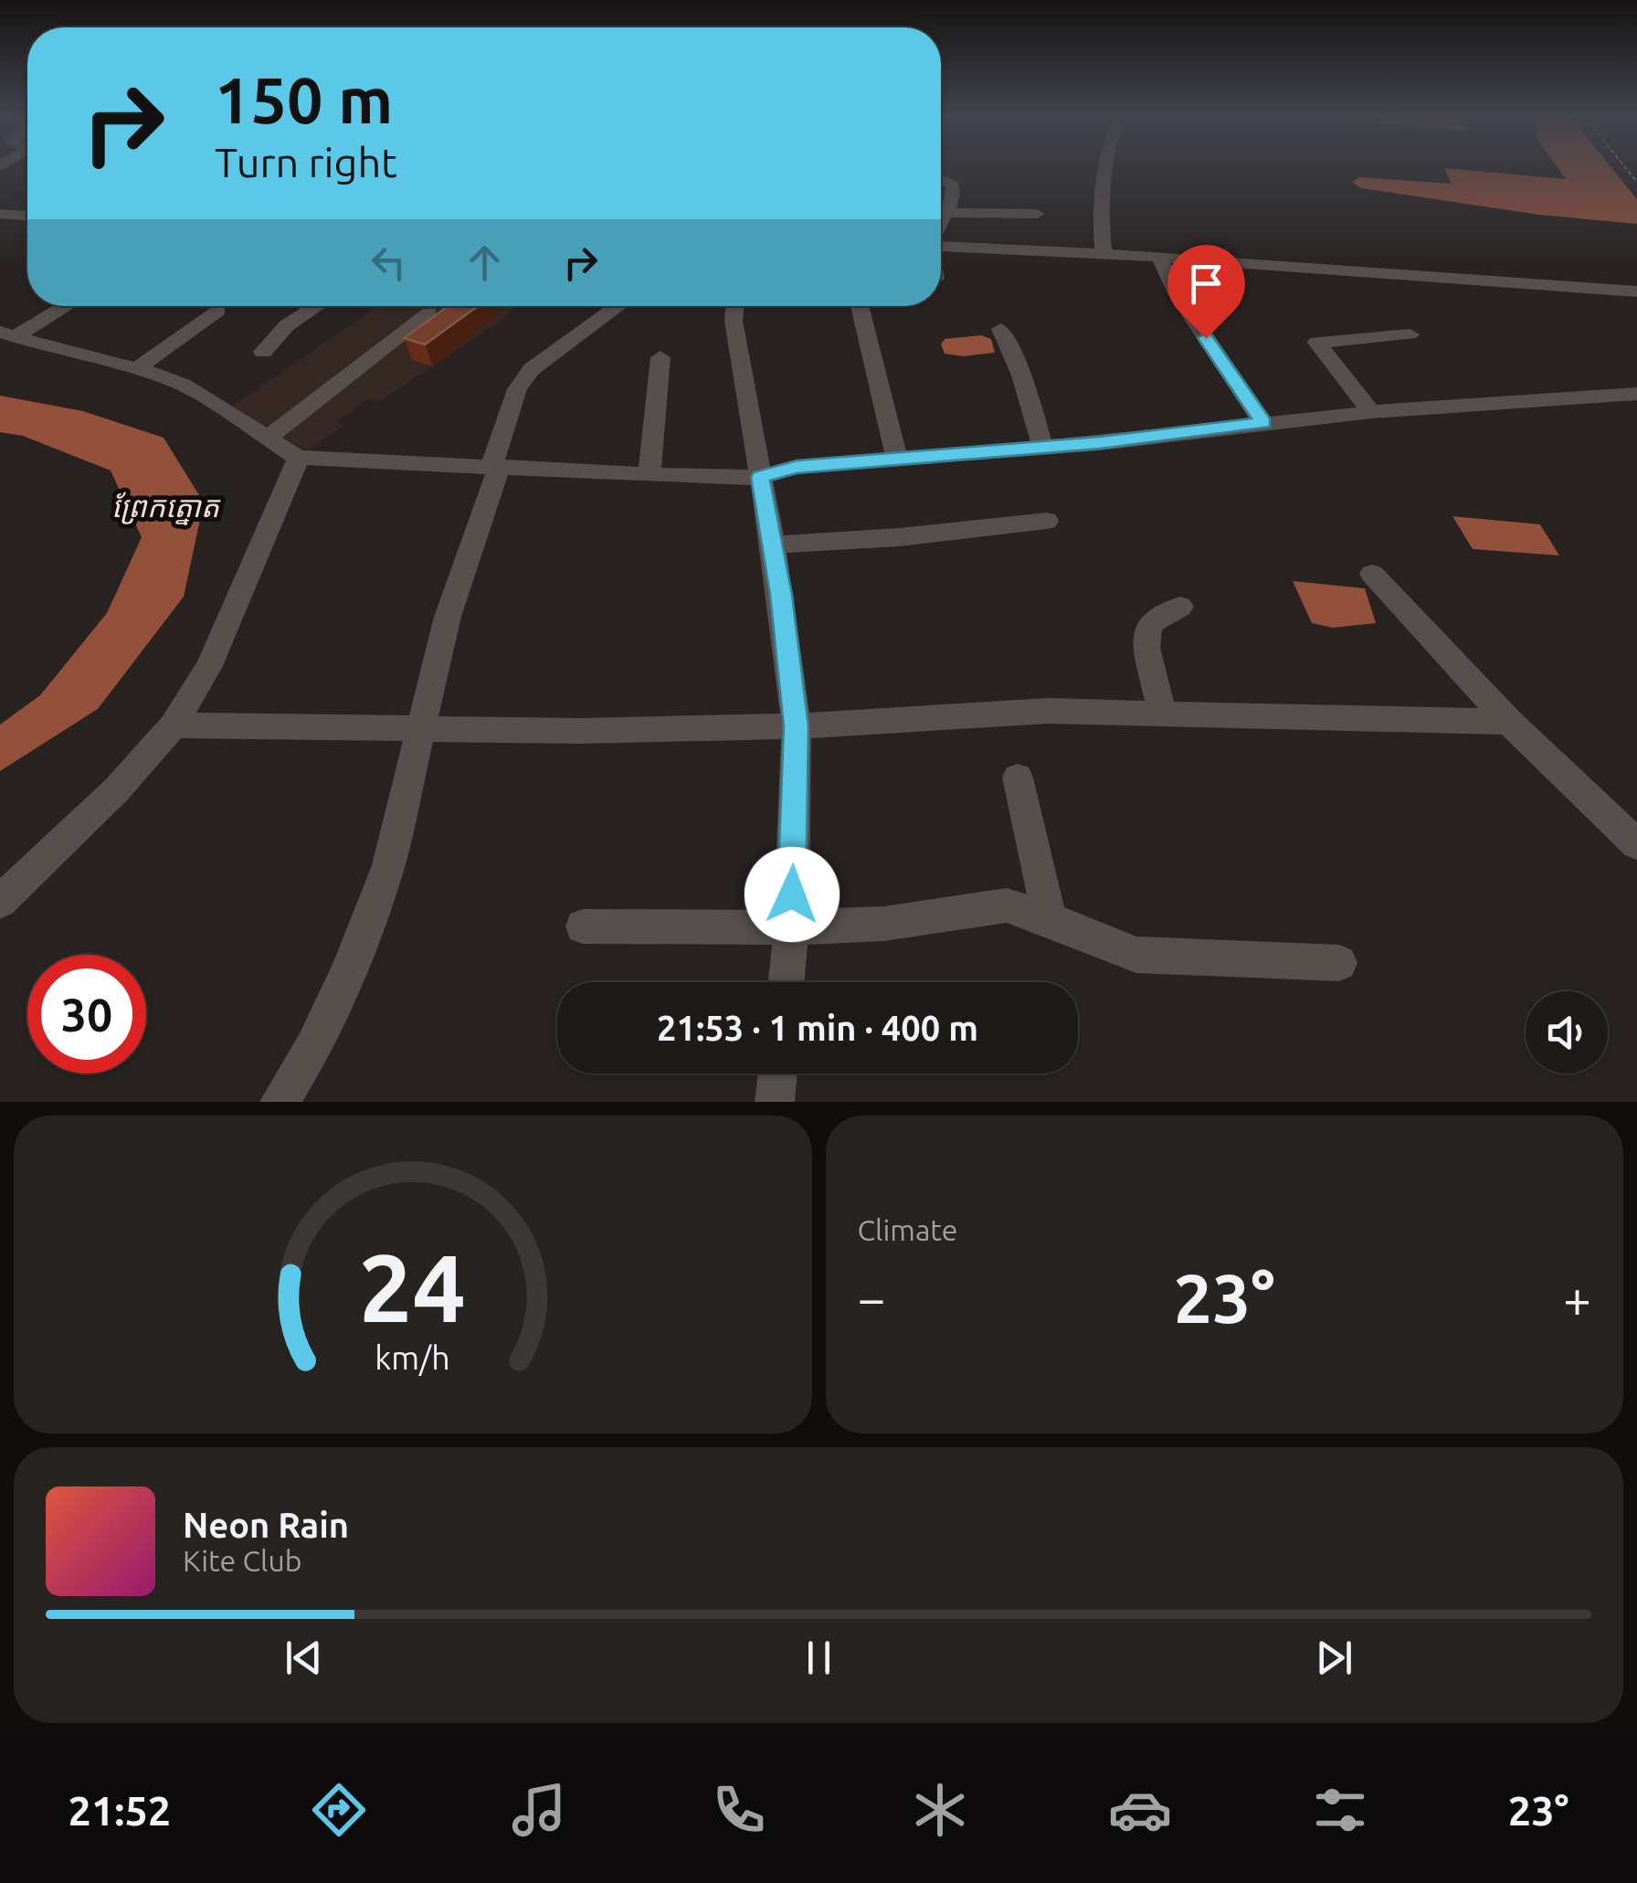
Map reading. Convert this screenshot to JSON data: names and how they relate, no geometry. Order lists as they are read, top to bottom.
{
  "water": ["ព្រែកត្នោត"],
  "page": {
    "turn": ["150 m", "Turn right"],
    "limit": "30",
    "trip": "21:53 · 1 min · 400 m",
    "tile": "Climate",
    "heat": ["−", "23°", "+"],
    "song": ["Neon Rain", "Kite Club"],
    "tabs": ["21:52", "23°"],
    "gauge": ["24", "km/h"]
  }
}
